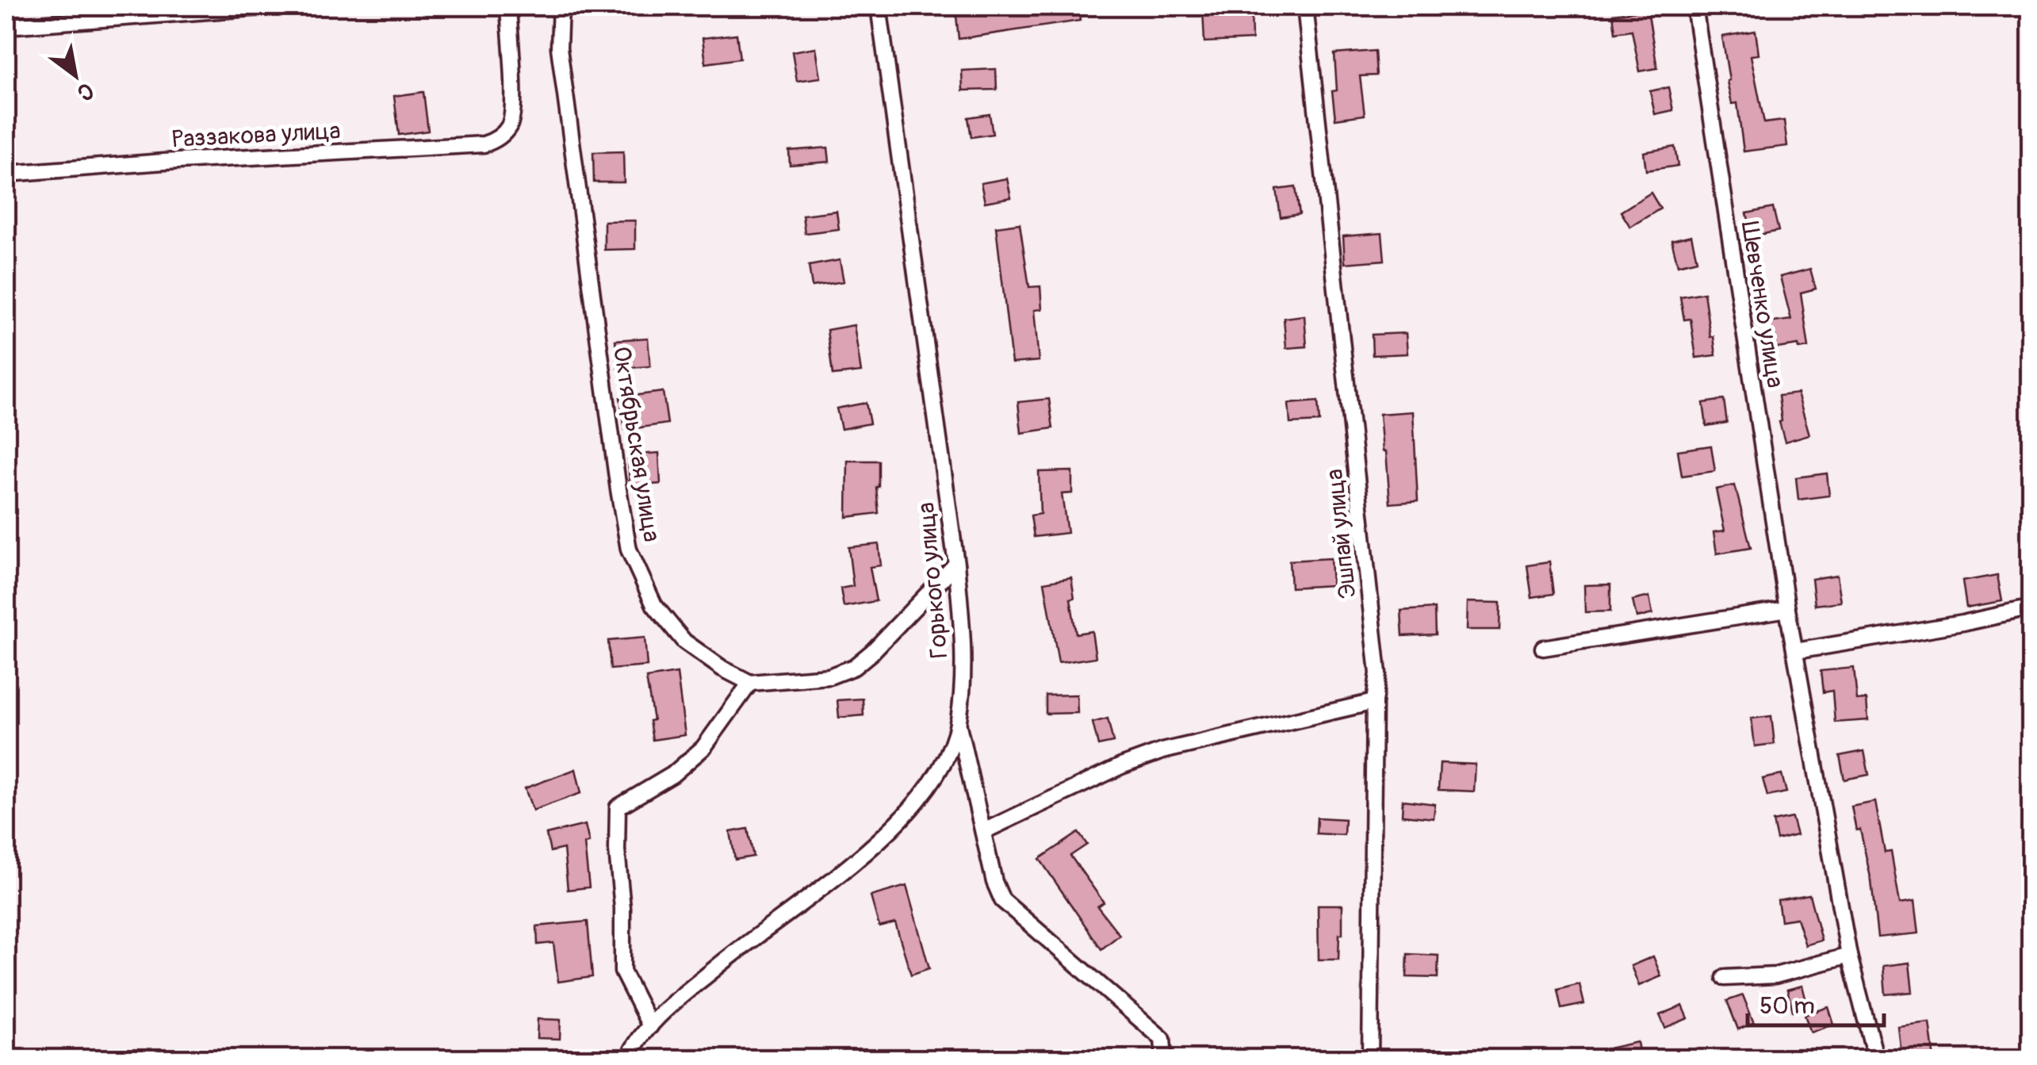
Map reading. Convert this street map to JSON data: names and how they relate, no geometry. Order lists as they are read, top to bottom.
{
  "streets": {
    "street": [
      "Раззакова улица",
      "Шевченко улица",
      "Октябрьская улица",
      "Эшпай улица",
      "Горького улица"
    ]
  },
  "scale_bar": "50 m",
  "north": "bottom right"
}
